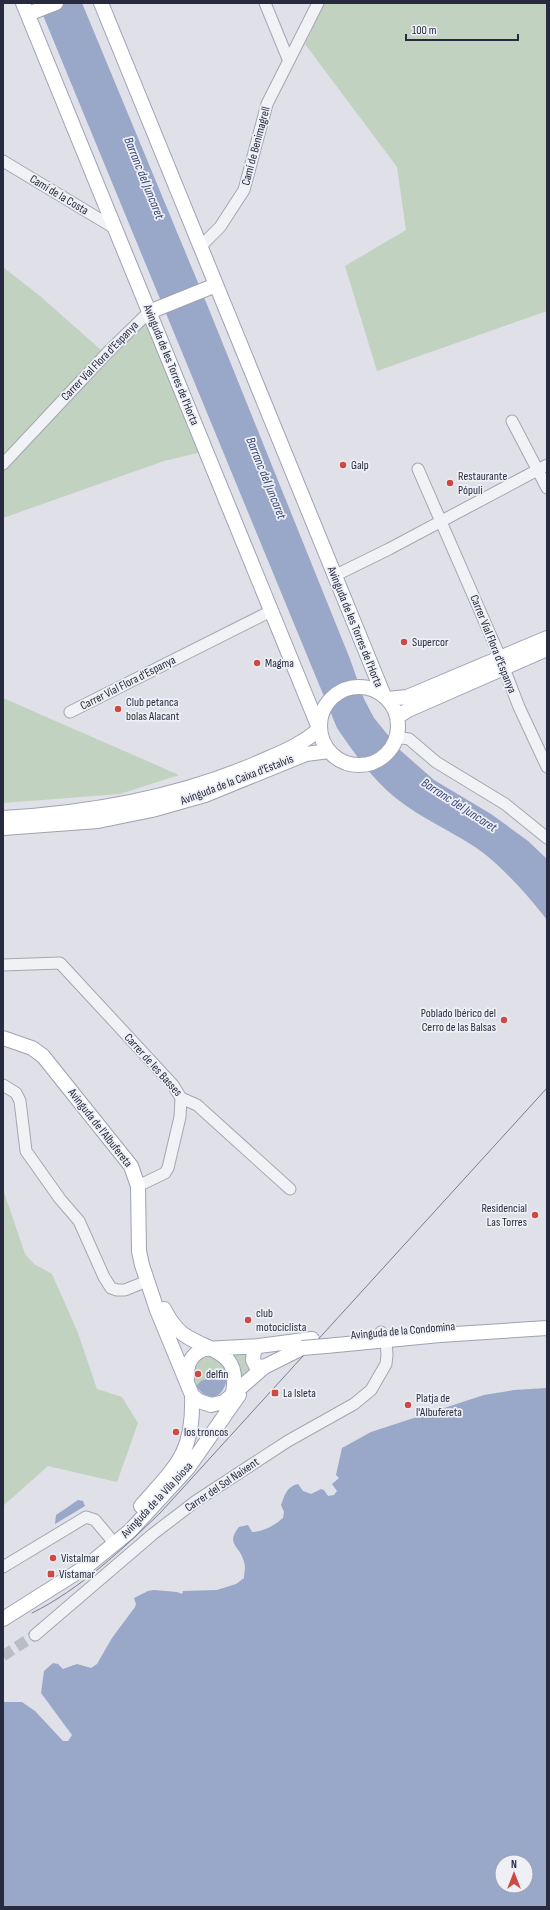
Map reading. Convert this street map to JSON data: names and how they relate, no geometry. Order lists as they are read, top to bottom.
{
  "streets": {
    "main road": [
      "Carrer Vial Flora d'Espanya",
      "Avinguda de les Torres de l'Horta",
      "Avinguda de la Caixa d'Estalvis",
      "Avinguda de l'Albufereta",
      "Avinguda de la Condomina",
      "Avinguda de la Vila Joiosa"
    ],
    "street": [
      "Camí de Benimagrell",
      "Camí de la Costa",
      "Carrer de les Basses",
      "Carrer del Sol Naixent"
    ]
  },
  "crossings": [
    ["Camí de Benimagrell", "Avinguda de les Torres de l'Horta"],
    ["Camí de la Costa", "Avinguda de les Torres de l'Horta"],
    ["Carrer Vial Flora d'Espanya", "Avinguda de les Torres de l'Horta"],
    ["Avinguda de les Torres de l'Horta", "Avinguda de la Caixa d'Estalvis"],
    ["Avinguda de l'Albufereta", "Avinguda de la Condomina"],
    ["Avinguda de l'Albufereta", "Avinguda de la Vila Joiosa"],
    ["Avinguda de la Condomina", "Carrer del Sol Naixent"],
    ["Avinguda de la Condomina", "Avinguda de la Vila Joiosa"]
  ],
  "water": ["Barranc del Juncaret"],
  "places": {
    "other": [
      "Galp",
      "Restaurante Pópuli",
      "Supercor",
      "Magma",
      "Club petanca bolas Alacant",
      "Poblado Ibérico del Cerro de las Balsas",
      "Residencial Las Torres",
      "club motociclista",
      "delfin",
      "Platja de l'Albufereta",
      "los troncos",
      "Vistalmar"
    ],
    "transit": ["La Isleta", "Vistamar"]
  },
  "scale_bar": "100 m",
  "north": "top"
}
